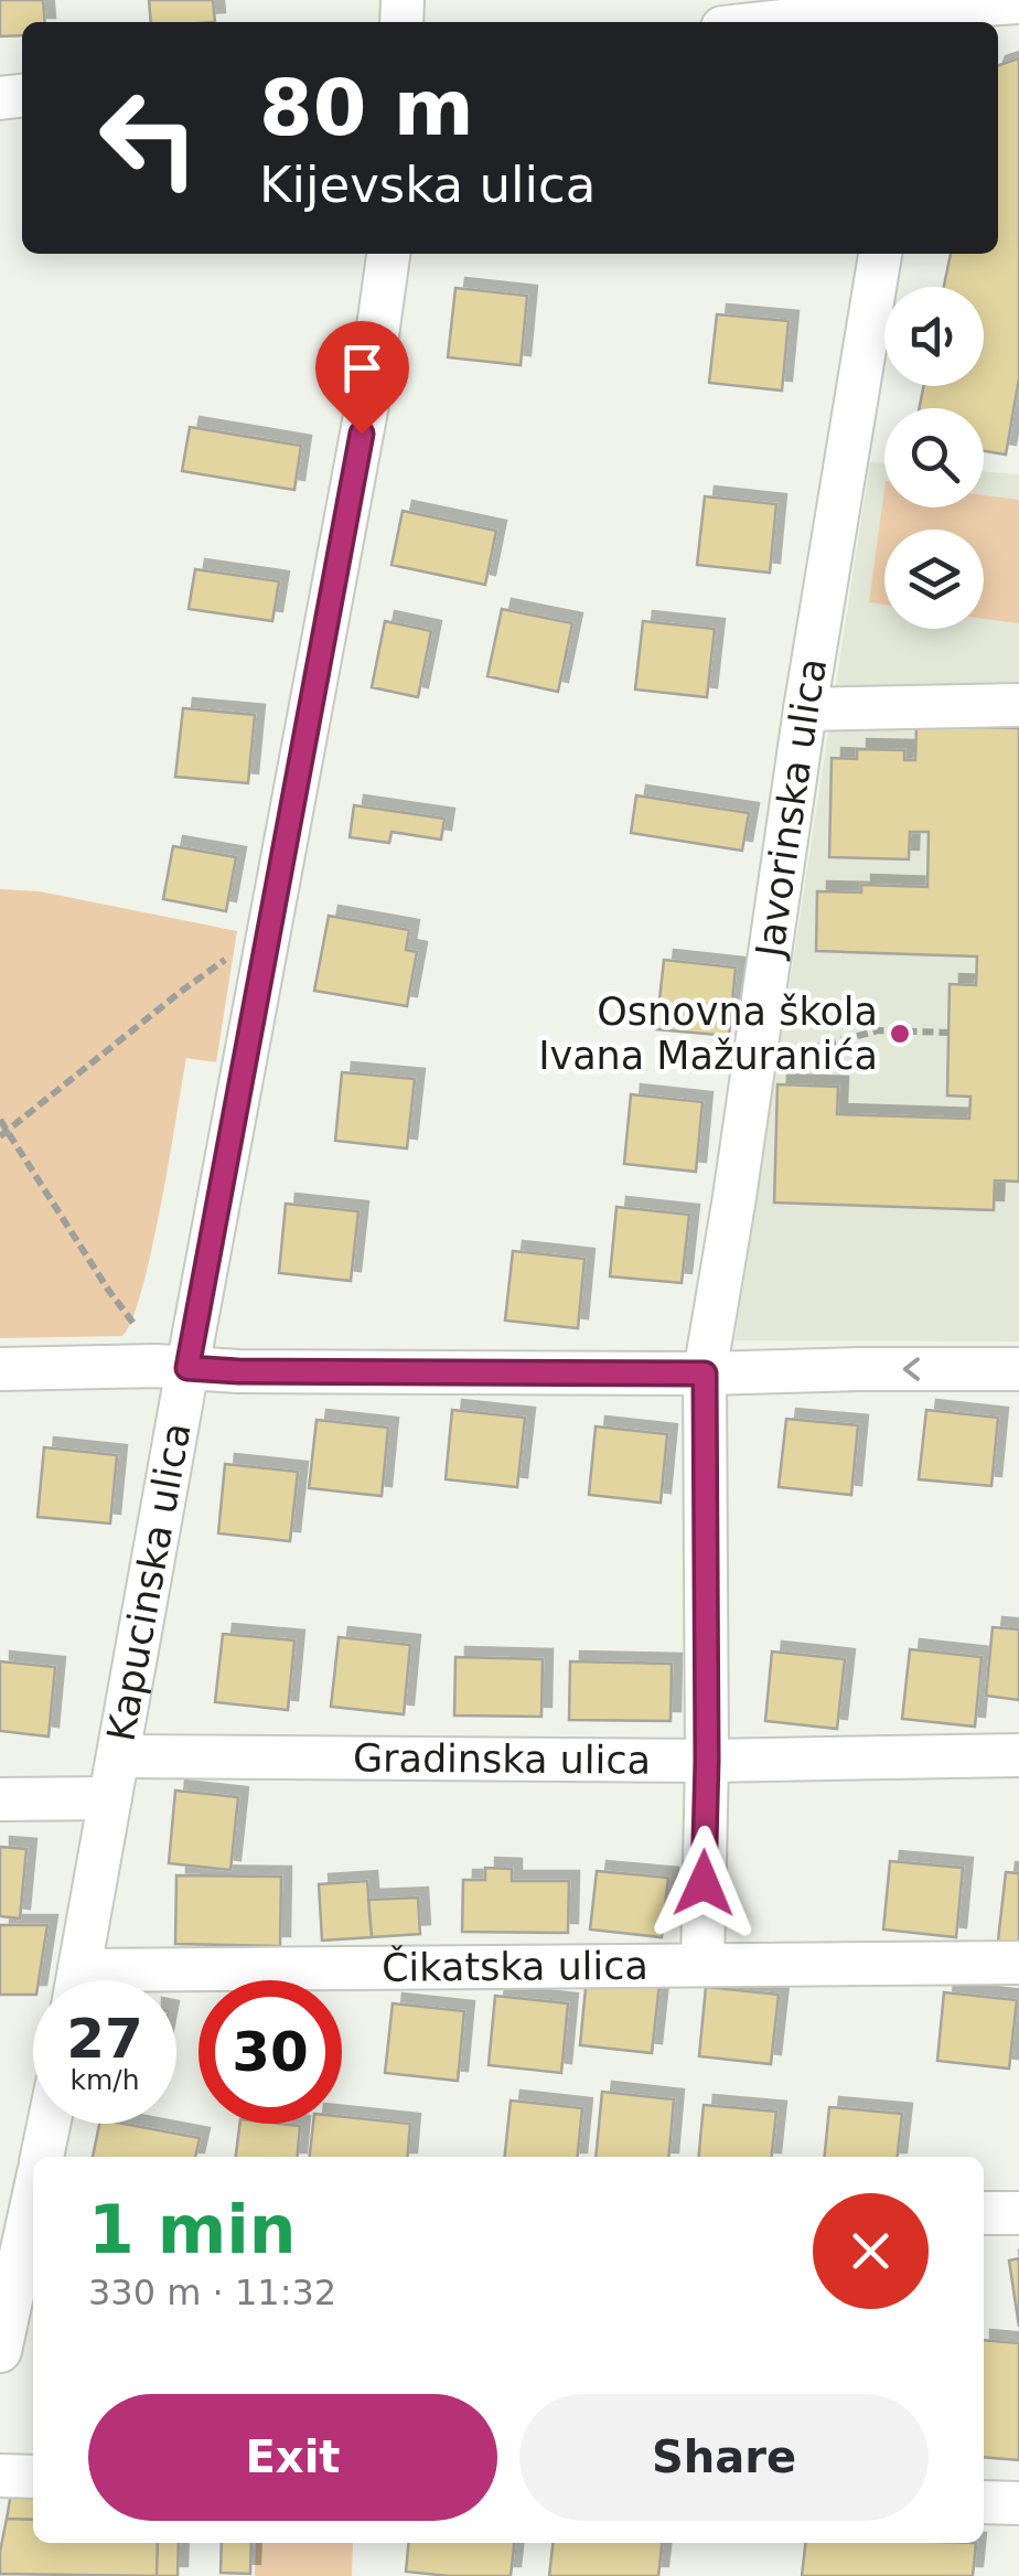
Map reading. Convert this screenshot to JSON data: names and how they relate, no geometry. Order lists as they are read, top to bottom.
{
  "streets": {
    "street": [
      "Javorinska ulica",
      "Kapucinska ulica",
      "Gradinska ulica",
      "Čikatska ulica"
    ]
  },
  "crossings": [
    ["Javorinska ulica", "Gradinska ulica"],
    ["Javorinska ulica", "Čikatska ulica"],
    ["Kapucinska ulica", "Gradinska ulica"]
  ],
  "places": ["Osnovna škola Ivana Mažuranića"],
  "page": {
    "turn": ["80 m", "Kijevska ulica"],
    "speed": "27 km/h",
    "limit": "30",
    "heading": ["1 min", "330 m · 11:32"],
    "buttons": ["Exit", "Share"]
  }
}
